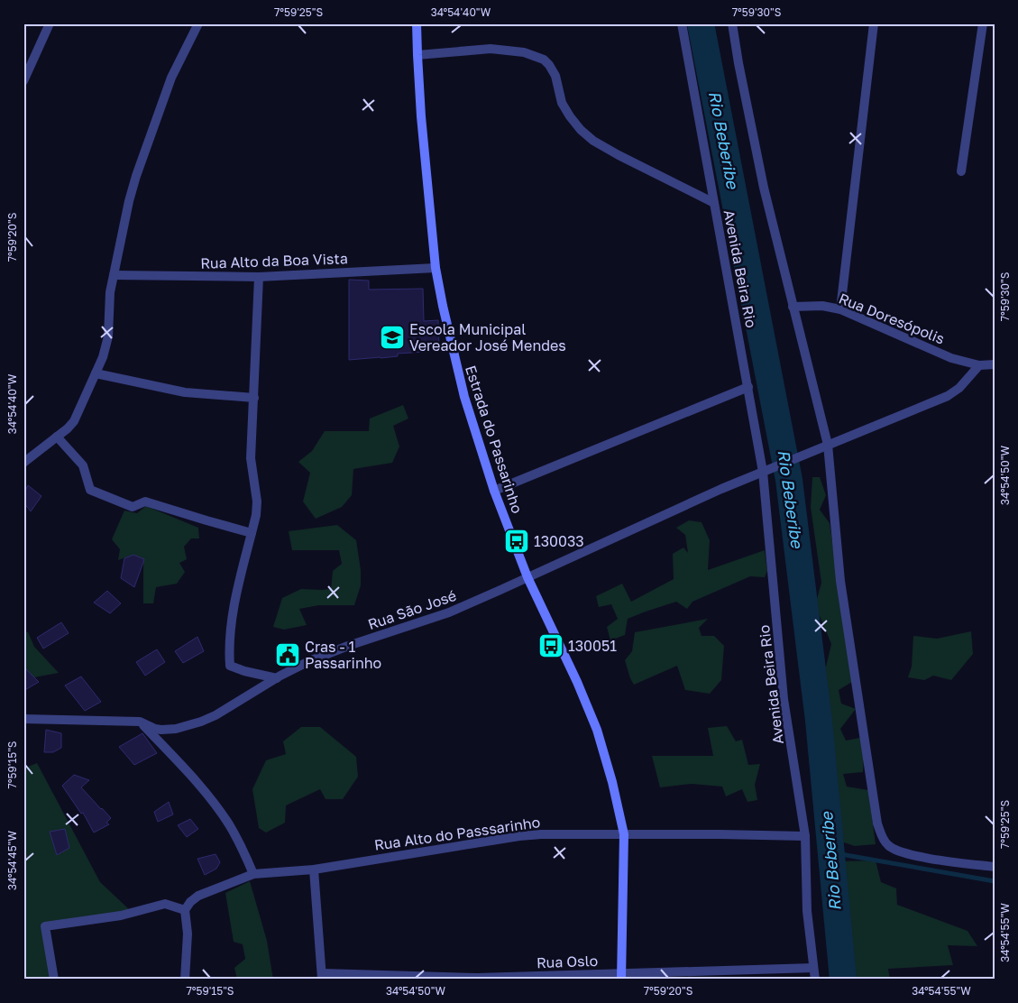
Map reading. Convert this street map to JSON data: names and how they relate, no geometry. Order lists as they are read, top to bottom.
{
  "streets": {
    "street": [
      "Rua Alto da Boa Vista",
      "Avenida Beira Rio",
      "Rua Doresópolis",
      "Estrada do Passarinho",
      "Rua São José",
      "Rua Alto do Passsarinho",
      "Rua Oslo"
    ]
  },
  "crossings": [
    ["Rua Alto da Boa Vista", "Estrada do Passarinho"],
    ["Avenida Beira Rio", "Rua São José"],
    ["Avenida Beira Rio", "Rua Alto do Passsarinho"],
    ["Avenida Beira Rio", "Rua Oslo"],
    ["Rua Doresópolis", "Rua São José"],
    ["Estrada do Passarinho", "Rua São José"],
    ["Estrada do Passarinho", "Rua Alto do Passsarinho"],
    ["Estrada do Passarinho", "Rua Oslo"]
  ],
  "water": ["Rio Beberibe"],
  "places": {
    "school or university": ["Escola Municipal Vereador José Mendes"],
    "bus stop": ["130033", "130051"],
    "public building": ["Cras - 1 Passarinho"]
  },
  "coordinates": [
    "7°59'25\"S",
    "34°54'40\"W",
    "7°59'30\"S",
    "7°59'20\"S",
    "34°54'50\"W",
    "7°59'15\"S",
    "34°54'45\"W",
    "34°54'55\"W"
  ]
}
